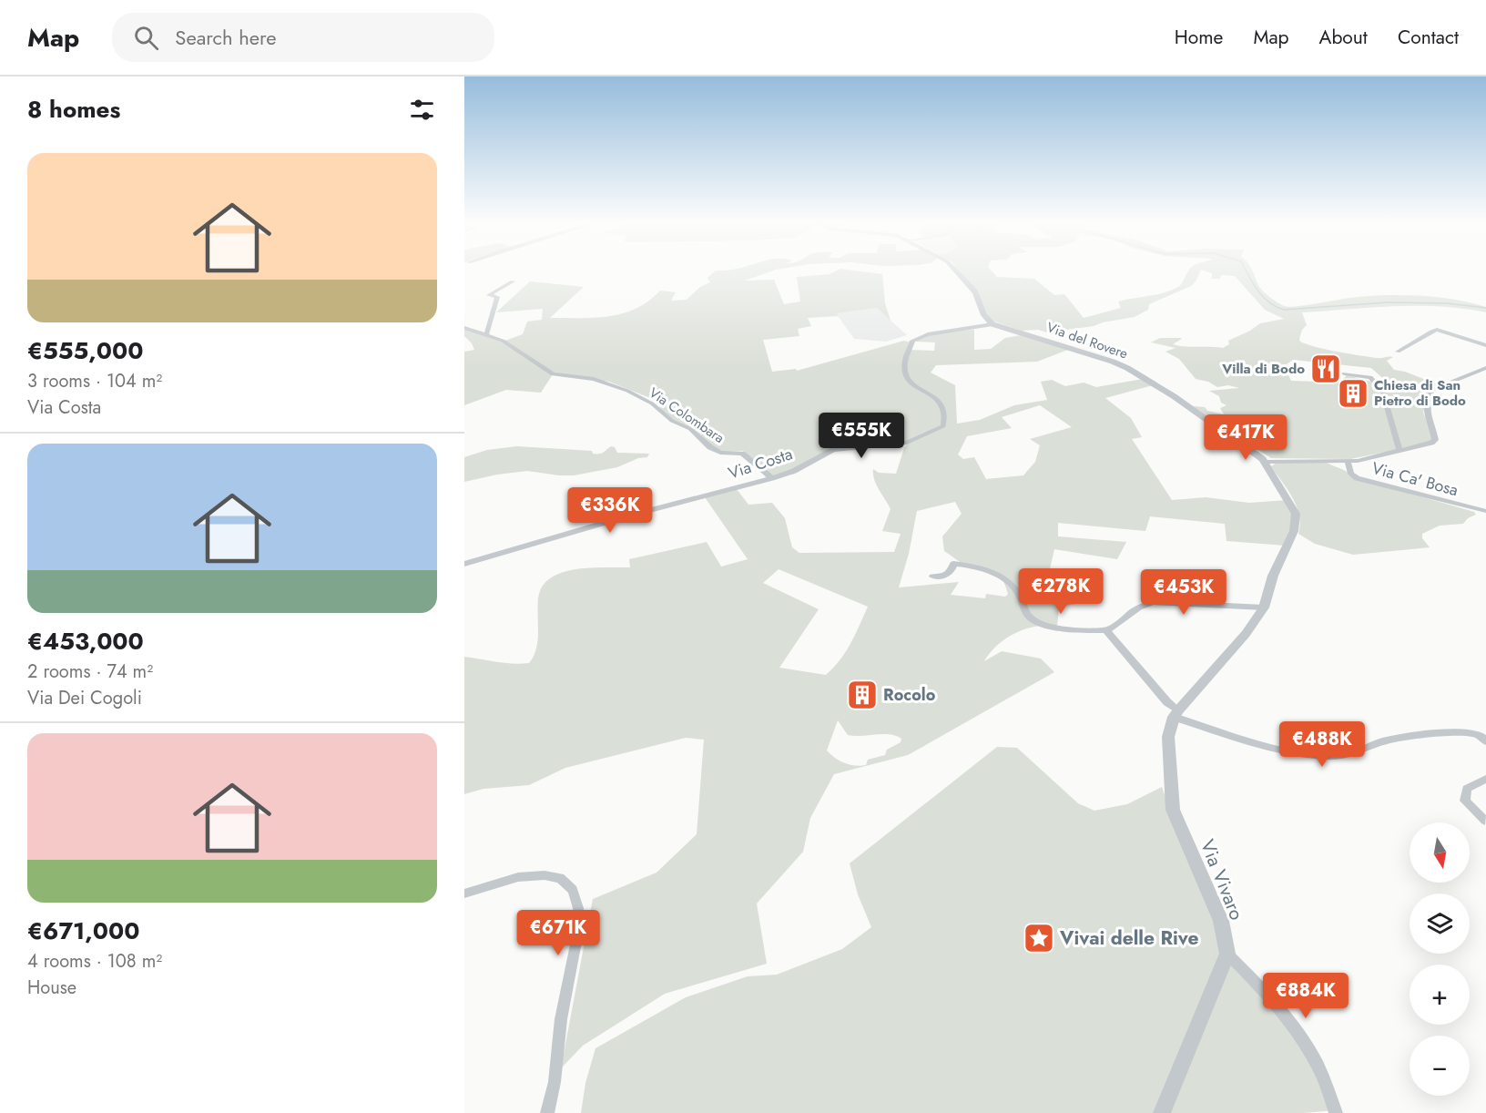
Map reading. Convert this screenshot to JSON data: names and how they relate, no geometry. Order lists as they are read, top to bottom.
{
  "streets": {
    "street": [
      "Via del Rovere",
      "Via Colombara",
      "Via Costa",
      "Via Ca' Bosa",
      "Via Vivaro"
    ]
  },
  "crossings": [
    ["Via del Rovere", "Via Costa"],
    ["Via del Rovere", "Via Vivaro"],
    ["Via Colombara", "Via Costa"]
  ],
  "places": {
    "restaurant": ["Villa di Bodo"],
    "building": ["Chiesa di San Pietro di Bodo", "Rocolo"],
    "place": ["Vivai delle Rive"]
  },
  "north": "bottom",
  "page": {
    "header": "Map",
    "search": "Search here",
    "nav": [
      "Home",
      "Map",
      "About",
      "Contact"
    ],
    "heading": "8 homes",
    "list": [
      {
        "name": "€555,000",
        "note": "3 rooms · 104 m² · Via Costa"
      },
      {
        "name": "€453,000",
        "note": "2 rooms · 74 m² · Via Dei Cogoli"
      },
      {
        "name": "€671,000",
        "note": "4 rooms · 108 m² · House"
      }
    ],
    "price": [
      "€555K",
      "€417K",
      "€336K",
      "€278K",
      "€453K",
      "€488K",
      "€671K",
      "€884K"
    ],
    "map_buttons": ["+", "−"]
  }
}
